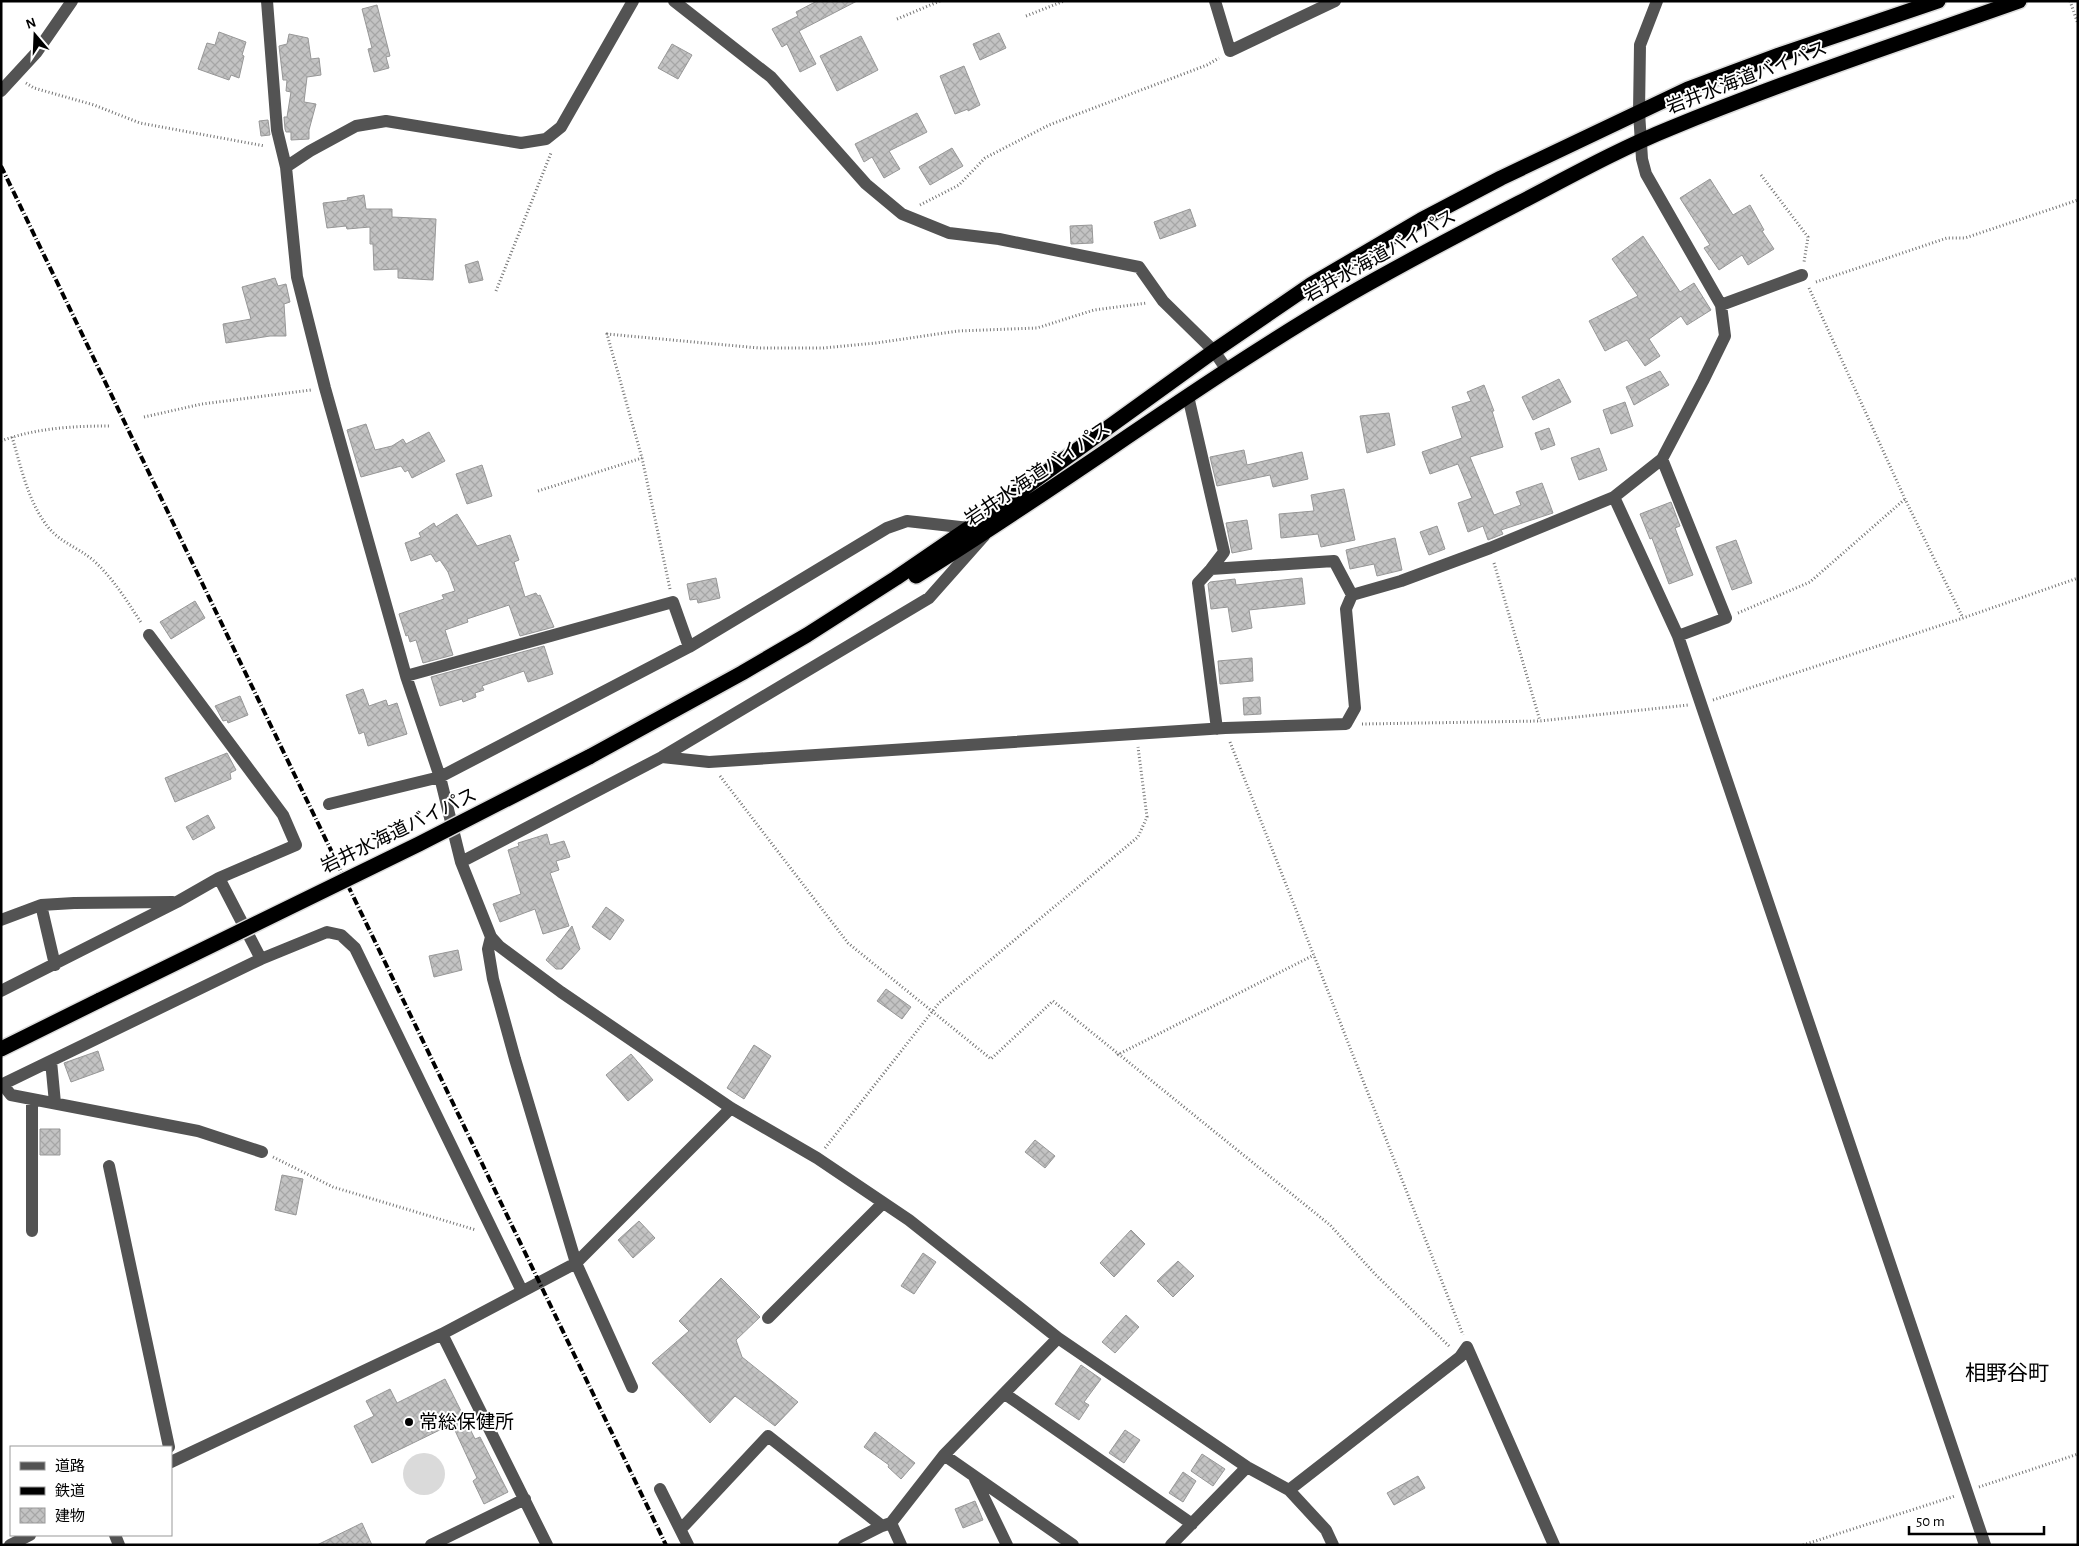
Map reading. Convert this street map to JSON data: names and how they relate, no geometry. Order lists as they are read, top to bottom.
{
  "streets": {
    "highway": ["岩井水海道バイパス"]
  },
  "districts": ["相野谷町"],
  "places": ["常総保健所"],
  "legend": ["道路", "鉄道", "建物"],
  "scale_bar": "50 m",
  "north": "top"
}
